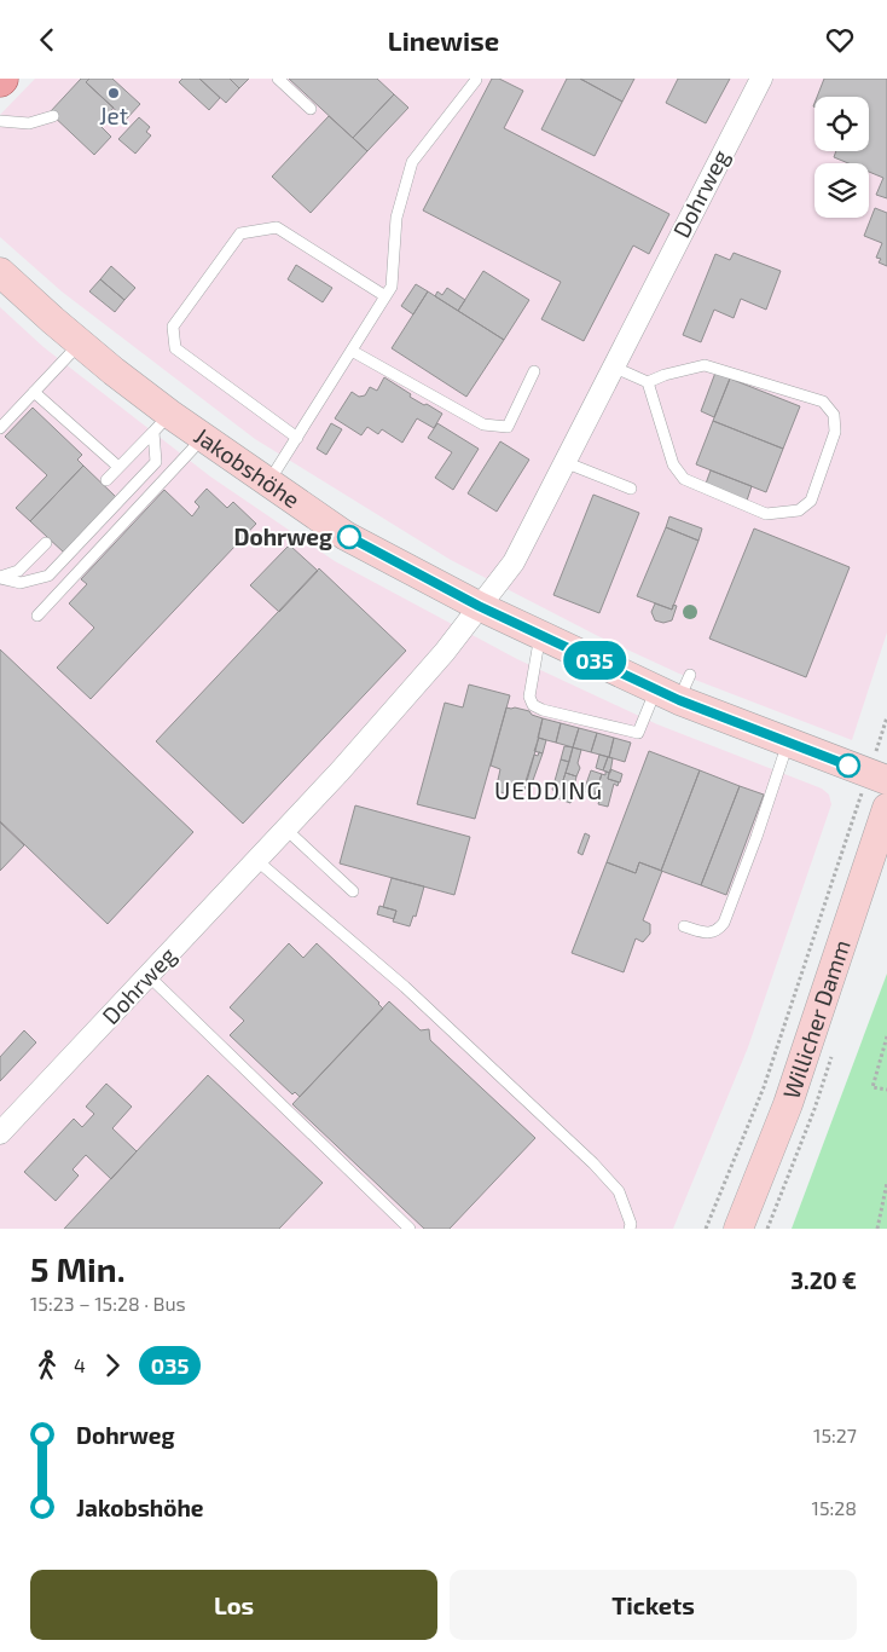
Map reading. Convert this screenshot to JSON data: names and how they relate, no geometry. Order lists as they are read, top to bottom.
{
  "streets": {
    "street": ["Dohrweg", "Jakobshöhe", "Willicher Damm"]
  },
  "crossings": [
    ["Dohrweg", "Jakobshöhe"]
  ],
  "districts": ["UEDDING"],
  "places": ["Jet", "Dohrweg"],
  "lines": ["bus line 035"],
  "page": {
    "header": "Linewise",
    "on_map": "035",
    "heading": ["5 Min.", "15:23 – 15:28 · Bus", "3.20 €"],
    "legs": ["4", "035"],
    "list": [
      {
        "name": "Dohrweg",
        "value": "15:27"
      },
      {
        "name": "Jakobshöhe",
        "value": "15:28"
      }
    ],
    "buttons": ["Los", "Tickets"]
  }
}
